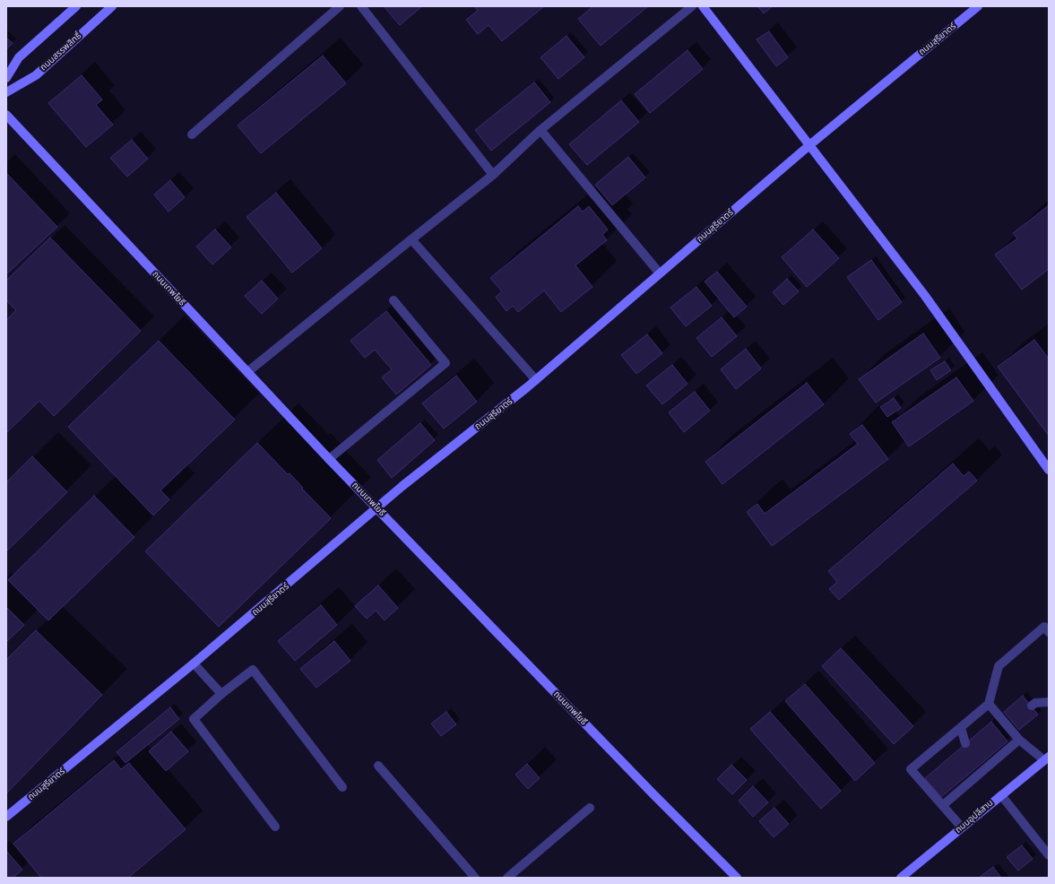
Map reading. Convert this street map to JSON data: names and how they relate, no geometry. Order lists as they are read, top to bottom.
{
  "streets": {
    "street": [
      "ถนนสุริยาตร์",
      "ถนนสรรพสิทธิ์",
      "ถนนเทพโยธี",
      "ถนนอุปลีสาน"
    ]
  },
  "crossings": [
    ["ถนนสุริยาตร์", "ถนนเทพโยธี"]
  ]
}
